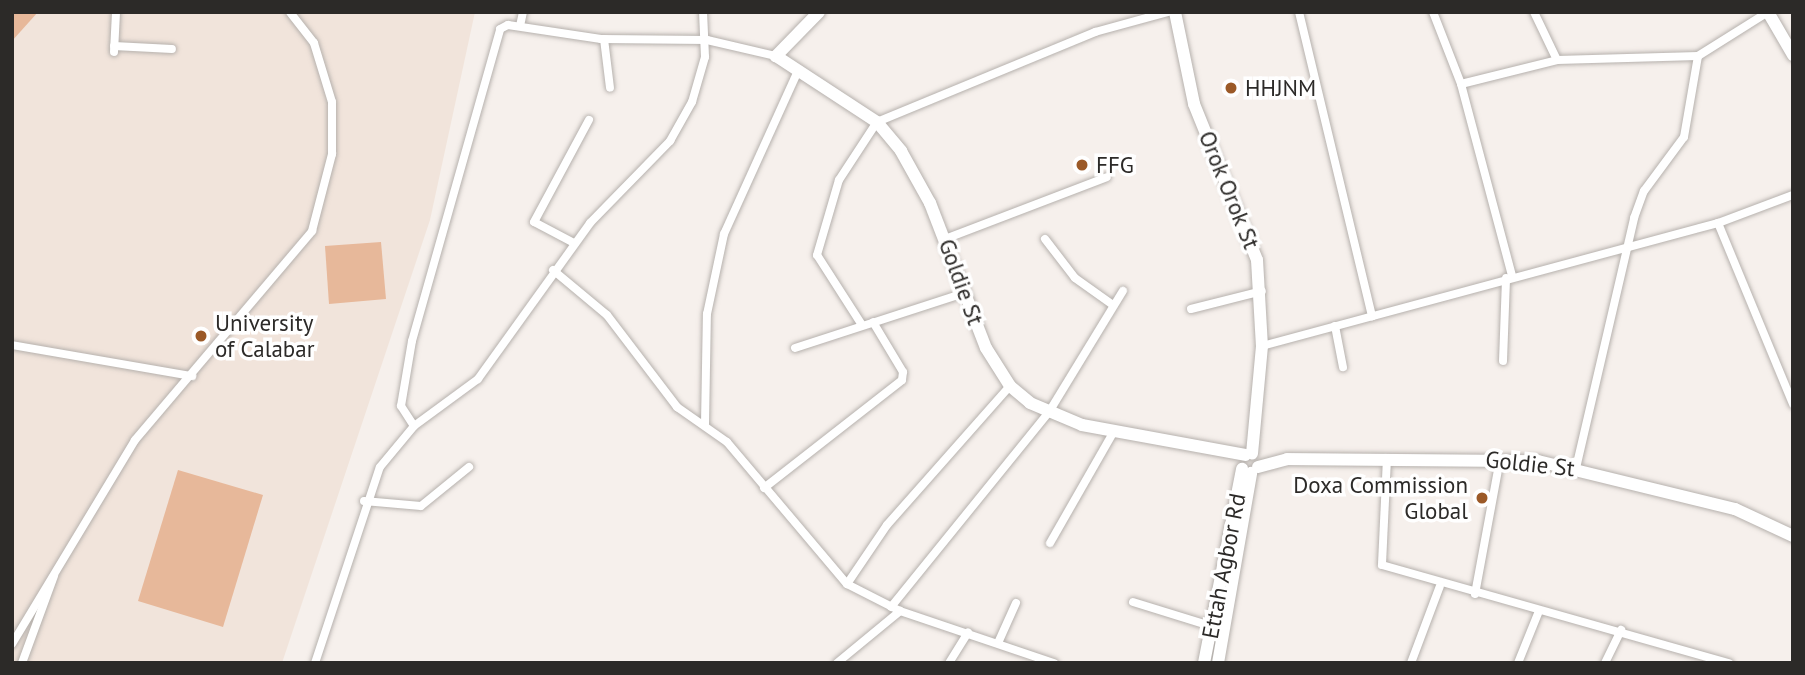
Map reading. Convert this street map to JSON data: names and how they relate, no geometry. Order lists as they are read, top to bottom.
{
  "streets": {
    "street": ["Orok Orok St", "Goldie St", "Ettah Agbor Rd"]
  },
  "crossings": [
    ["Orok Orok St", "Goldie St"],
    ["Orok Orok St", "Ettah Agbor Rd"],
    ["Goldie St", "Ettah Agbor Rd"]
  ],
  "places": [
    "HHJNM",
    "FFG",
    "University of Calabar",
    "Doxa Commission Global"
  ]
}
